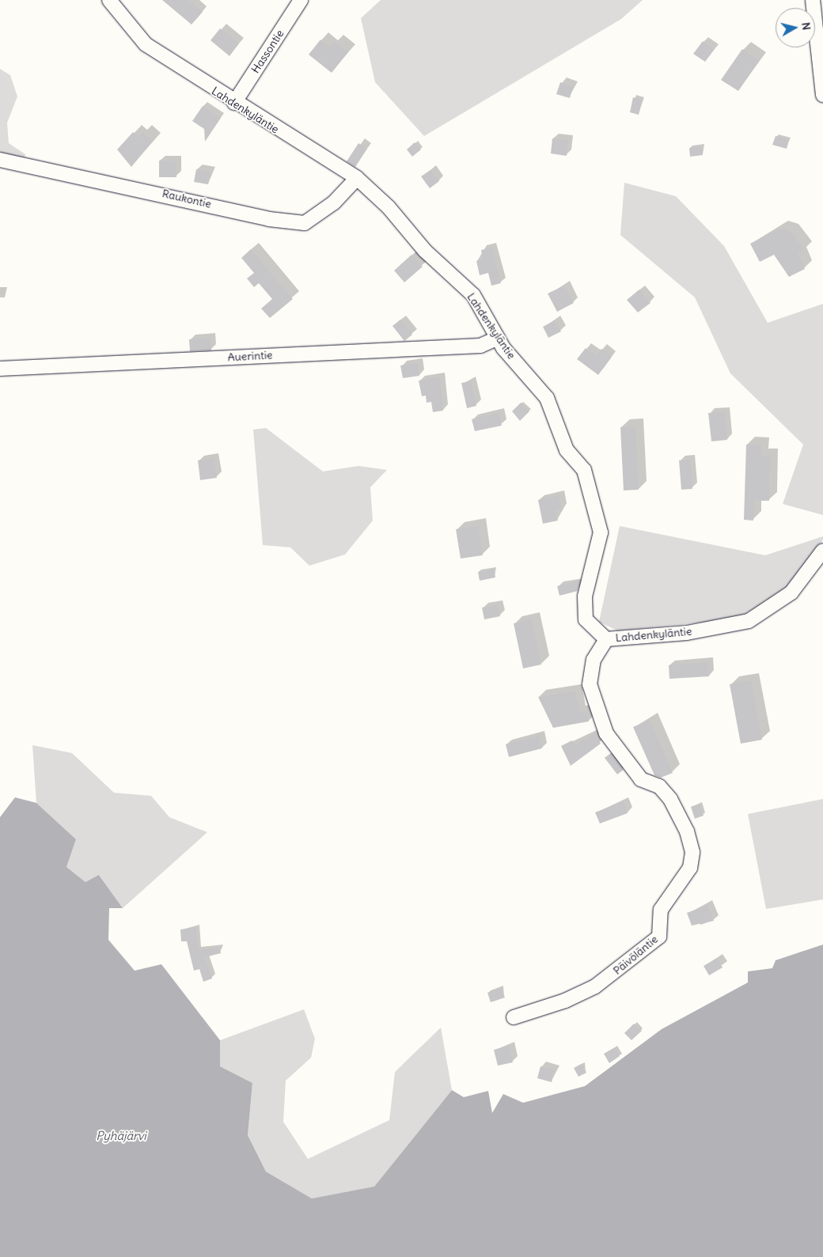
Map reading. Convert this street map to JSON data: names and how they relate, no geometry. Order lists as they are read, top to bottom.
{
  "streets": {
    "street": [
      "Hassontie",
      "Lahdenkyläntie",
      "Raukontie",
      "Auerintie",
      "Päivöläntie"
    ]
  },
  "crossings": [
    ["Hassontie", "Lahdenkyläntie"],
    ["Lahdenkyläntie", "Raukontie"],
    ["Lahdenkyläntie", "Auerintie"],
    ["Lahdenkyläntie", "Päivöläntie"]
  ],
  "water": ["Pyhäjärvi"],
  "north": "right"
}
